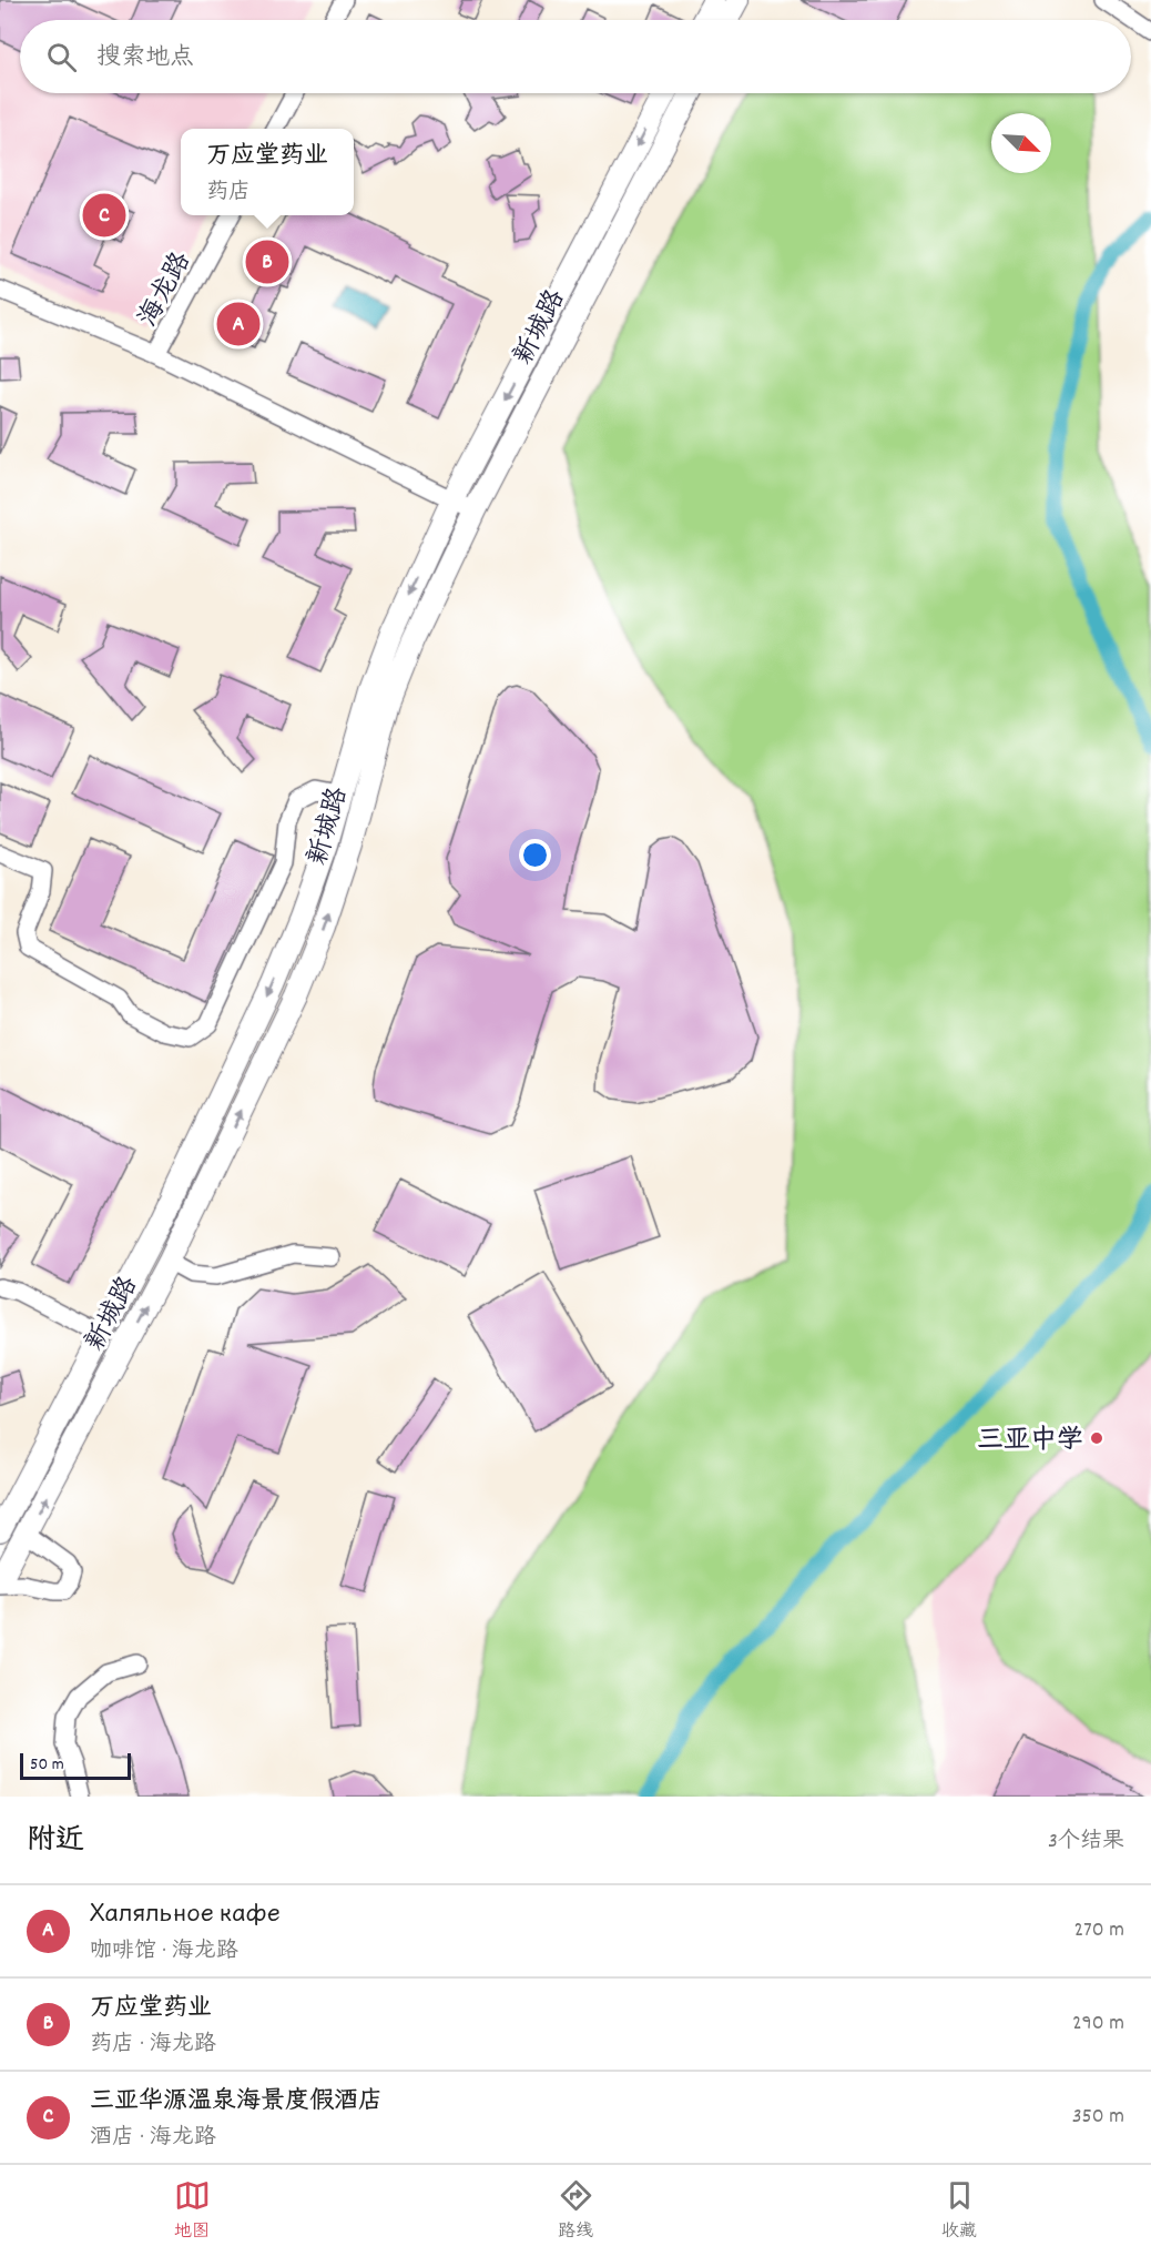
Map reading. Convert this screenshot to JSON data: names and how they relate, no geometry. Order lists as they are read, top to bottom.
{
  "streets": {
    "main road": ["新城路"],
    "street": ["海龙路"]
  },
  "places": ["三亚中学"],
  "scale_bar": "50 m",
  "north": "bottom right",
  "page": {
    "search": "搜索地点",
    "popup": ["万应堂药业", "药店"],
    "pins": ["C", "B", "A"],
    "scale": "50 m",
    "heading": ["附近", "3个结果"],
    "list": [
      {
        "mark": "A",
        "name": "Халяльное кафе",
        "note": "咖啡馆 · 海龙路",
        "value": "270 m"
      },
      {
        "mark": "B",
        "name": "万应堂药业",
        "note": "药店 · 海龙路",
        "value": "290 m"
      },
      {
        "mark": "C",
        "name": "三亚华源温泉海景度假酒店",
        "note": "酒店 · 海龙路",
        "value": "350 m"
      }
    ],
    "nav": ["地图", "路线", "收藏"]
  }
}
